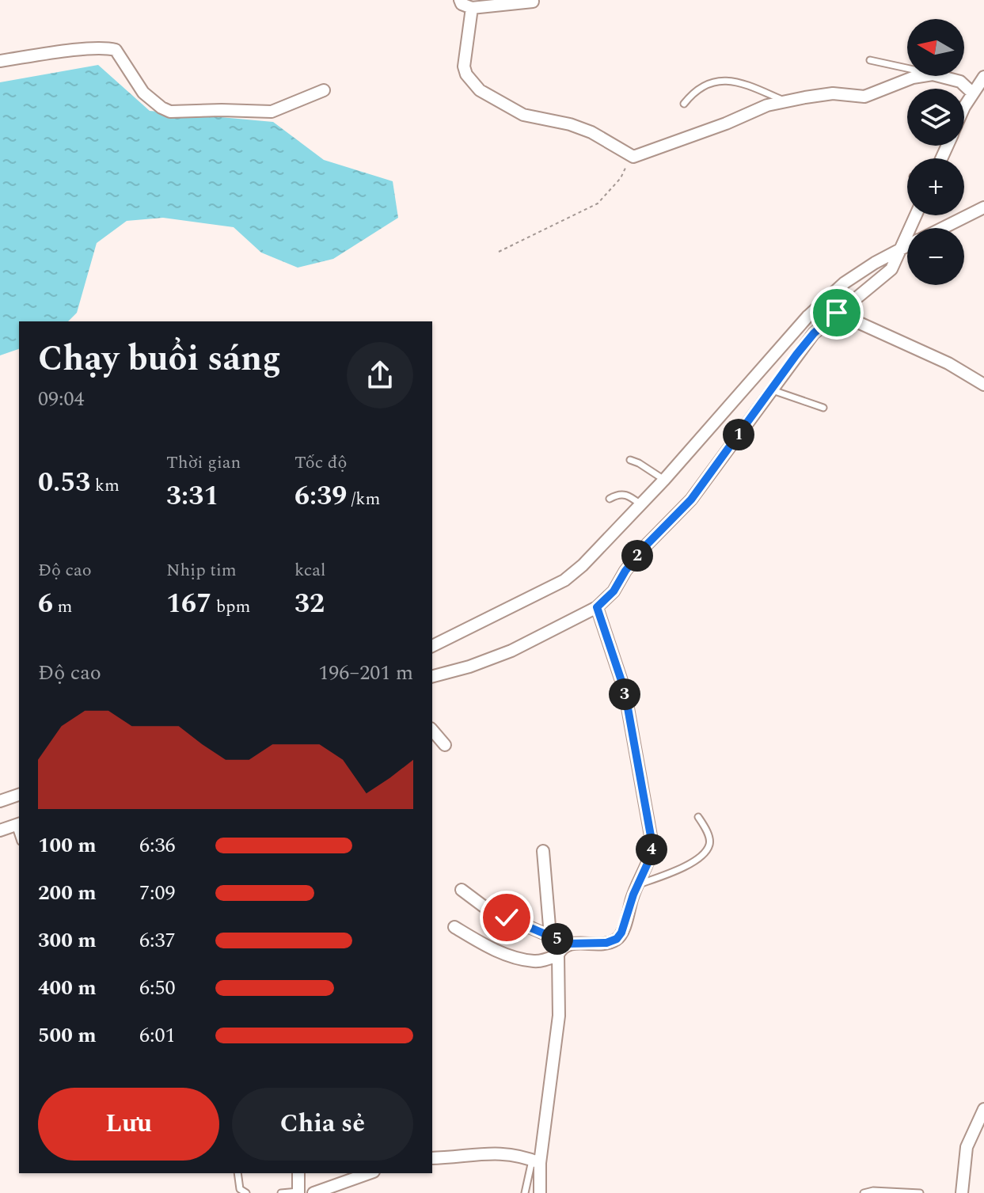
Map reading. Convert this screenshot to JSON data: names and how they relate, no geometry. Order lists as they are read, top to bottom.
{
  "north": "left",
  "page": {
    "map_buttons": ["+", "−"],
    "heading": ["Chạy buổi sáng", "09:04"],
    "pins": [
      "1",
      "2",
      "3",
      "4",
      "5"
    ],
    "stats": [
      ["0.53 km"],
      ["Thời gian", "3:31"],
      ["Tốc độ", "6:39 /km"],
      ["Độ cao", "6 m"],
      ["Nhịp tim", "167 bpm"],
      ["kcal", "32"]
    ],
    "chart": ["Độ cao", "196–201 m"],
    "list": [
      {
        "name": "100 m",
        "note": "6:36"
      },
      {
        "name": "200 m",
        "note": "7:09"
      },
      {
        "name": "300 m",
        "note": "6:37"
      },
      {
        "name": "400 m",
        "note": "6:50"
      },
      {
        "name": "500 m",
        "note": "6:01"
      }
    ],
    "buttons": ["Lưu", "Chia sẻ"]
  }
}
